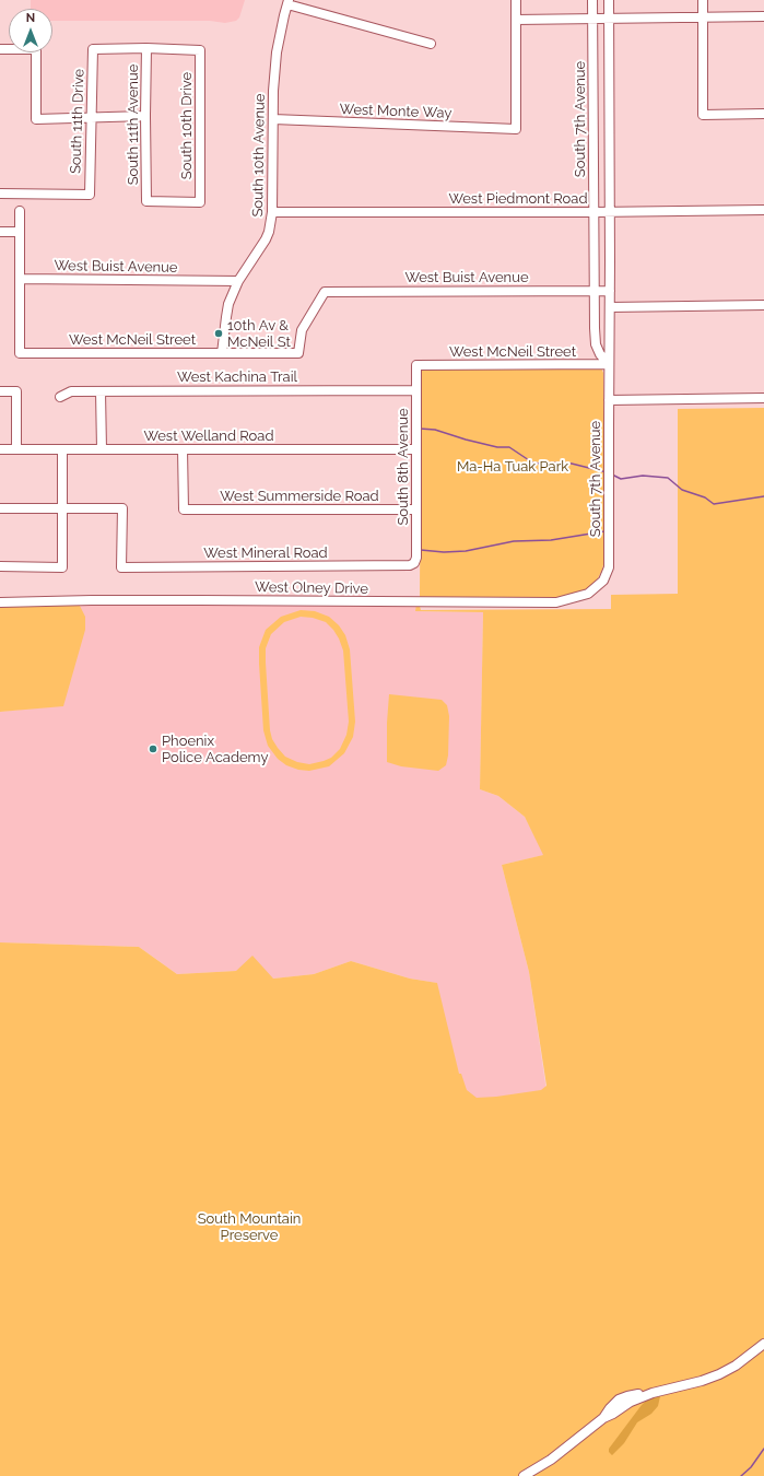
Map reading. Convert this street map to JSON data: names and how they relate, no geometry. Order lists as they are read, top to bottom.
{
  "streets": {
    "street": [
      "West Monte Way",
      "South 7th Avenue",
      "South 11th Drive",
      "South 11th Avenue",
      "South 10th Drive",
      "South 10th Avenue",
      "West Piedmont Road",
      "West Buist Avenue",
      "West McNeil Street",
      "West Kachina Trail",
      "West Welland Road",
      "South 8th Avenue",
      "West Summerside Road",
      "West Mineral Road",
      "West Olney Drive"
    ]
  },
  "crossings": [
    ["West Monte Way", "South 10th Avenue"],
    ["South 7th Avenue", "West Piedmont Road"],
    ["South 7th Avenue", "West Buist Avenue"],
    ["South 7th Avenue", "West McNeil Street"],
    ["South 7th Avenue", "West Olney Drive"],
    ["South 11th Drive", "South 11th Avenue"],
    ["South 11th Drive", "South 10th Drive"],
    ["South 11th Avenue", "South 10th Drive"],
    ["South 10th Avenue", "West Piedmont Road"],
    ["South 10th Avenue", "West Buist Avenue"],
    ["South 10th Avenue", "West McNeil Street"],
    ["West Buist Avenue", "West McNeil Street"],
    ["West McNeil Street", "South 8th Avenue"],
    ["West Kachina Trail", "South 8th Avenue"],
    ["West Welland Road", "South 8th Avenue"],
    ["West Welland Road", "West Summerside Road"],
    ["South 8th Avenue", "West Summerside Road"],
    ["South 8th Avenue", "West Mineral Road"]
  ],
  "parks": ["Ma-Ha Tuak Park", "South Mountain Preserve"],
  "places": ["10th Av & McNeil St", "Phoenix Police Academy"],
  "north": "top"
}
